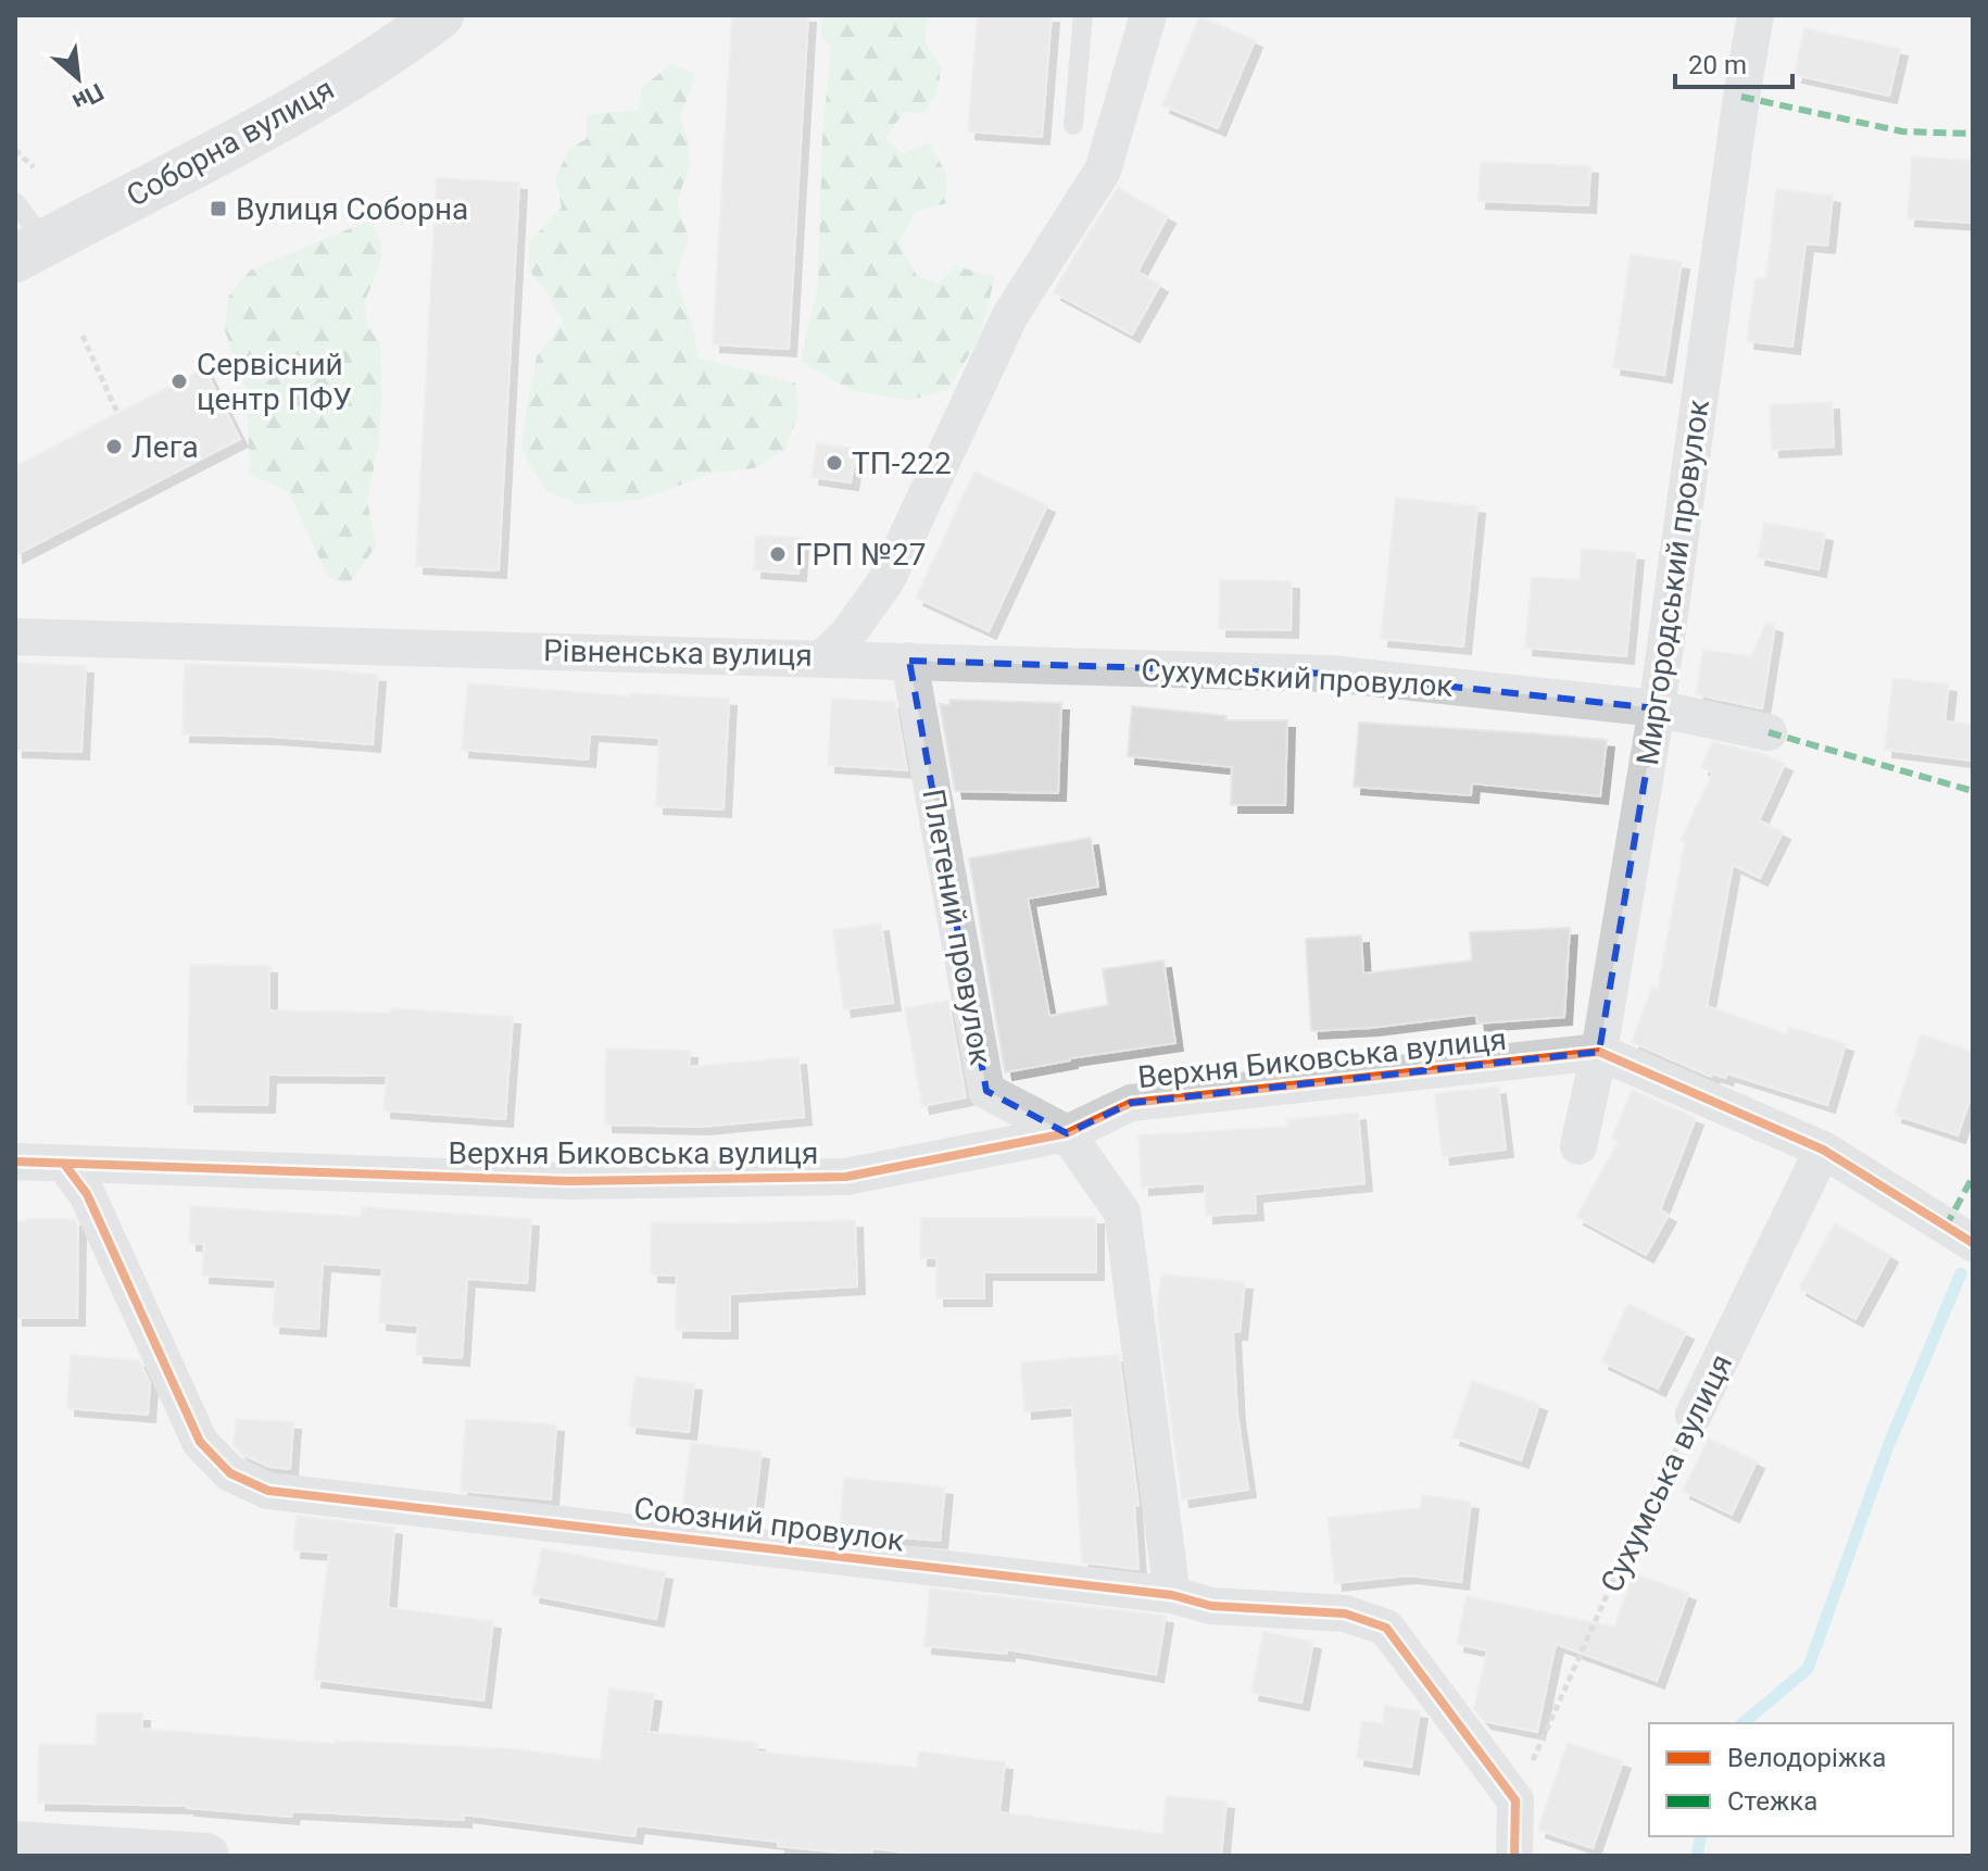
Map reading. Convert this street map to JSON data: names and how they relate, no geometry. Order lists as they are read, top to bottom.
{
  "streets": {
    "main road": ["Соборна вулиця"],
    "street": [
      "Миргородський провулок",
      "Рівненська вулиця",
      "Сухумський провулок",
      "Плетений провулок",
      "Верхня Биковська вулиця",
      "Сухумська вулиця",
      "Союзний провулок"
    ]
  },
  "crossings": [
    ["Миргородський провулок", "Сухумський провулок"],
    ["Миргородський провулок", "Верхня Биковська вулиця"],
    ["Рівненська вулиця", "Сухумський провулок"],
    ["Сухумський провулок", "Плетений провулок"],
    ["Плетений провулок", "Верхня Биковська вулиця"],
    ["Плетений провулок", "Союзний провулок"],
    ["Верхня Биковська вулиця", "Сухумська вулиця"],
    ["Верхня Биковська вулиця", "Союзний провулок"],
    ["Сухумська вулиця", "Союзний провулок"]
  ],
  "places": {
    "transit": ["Вулиця Соборна"],
    "other": [
      "Cервісний центр ПФУ",
      "Лега",
      "ТП-222",
      "ГРП №27"
    ]
  },
  "legend": ["Велодоріжка", "Стежка"],
  "scale_bar": "20 m",
  "north": "bottom right"
}
